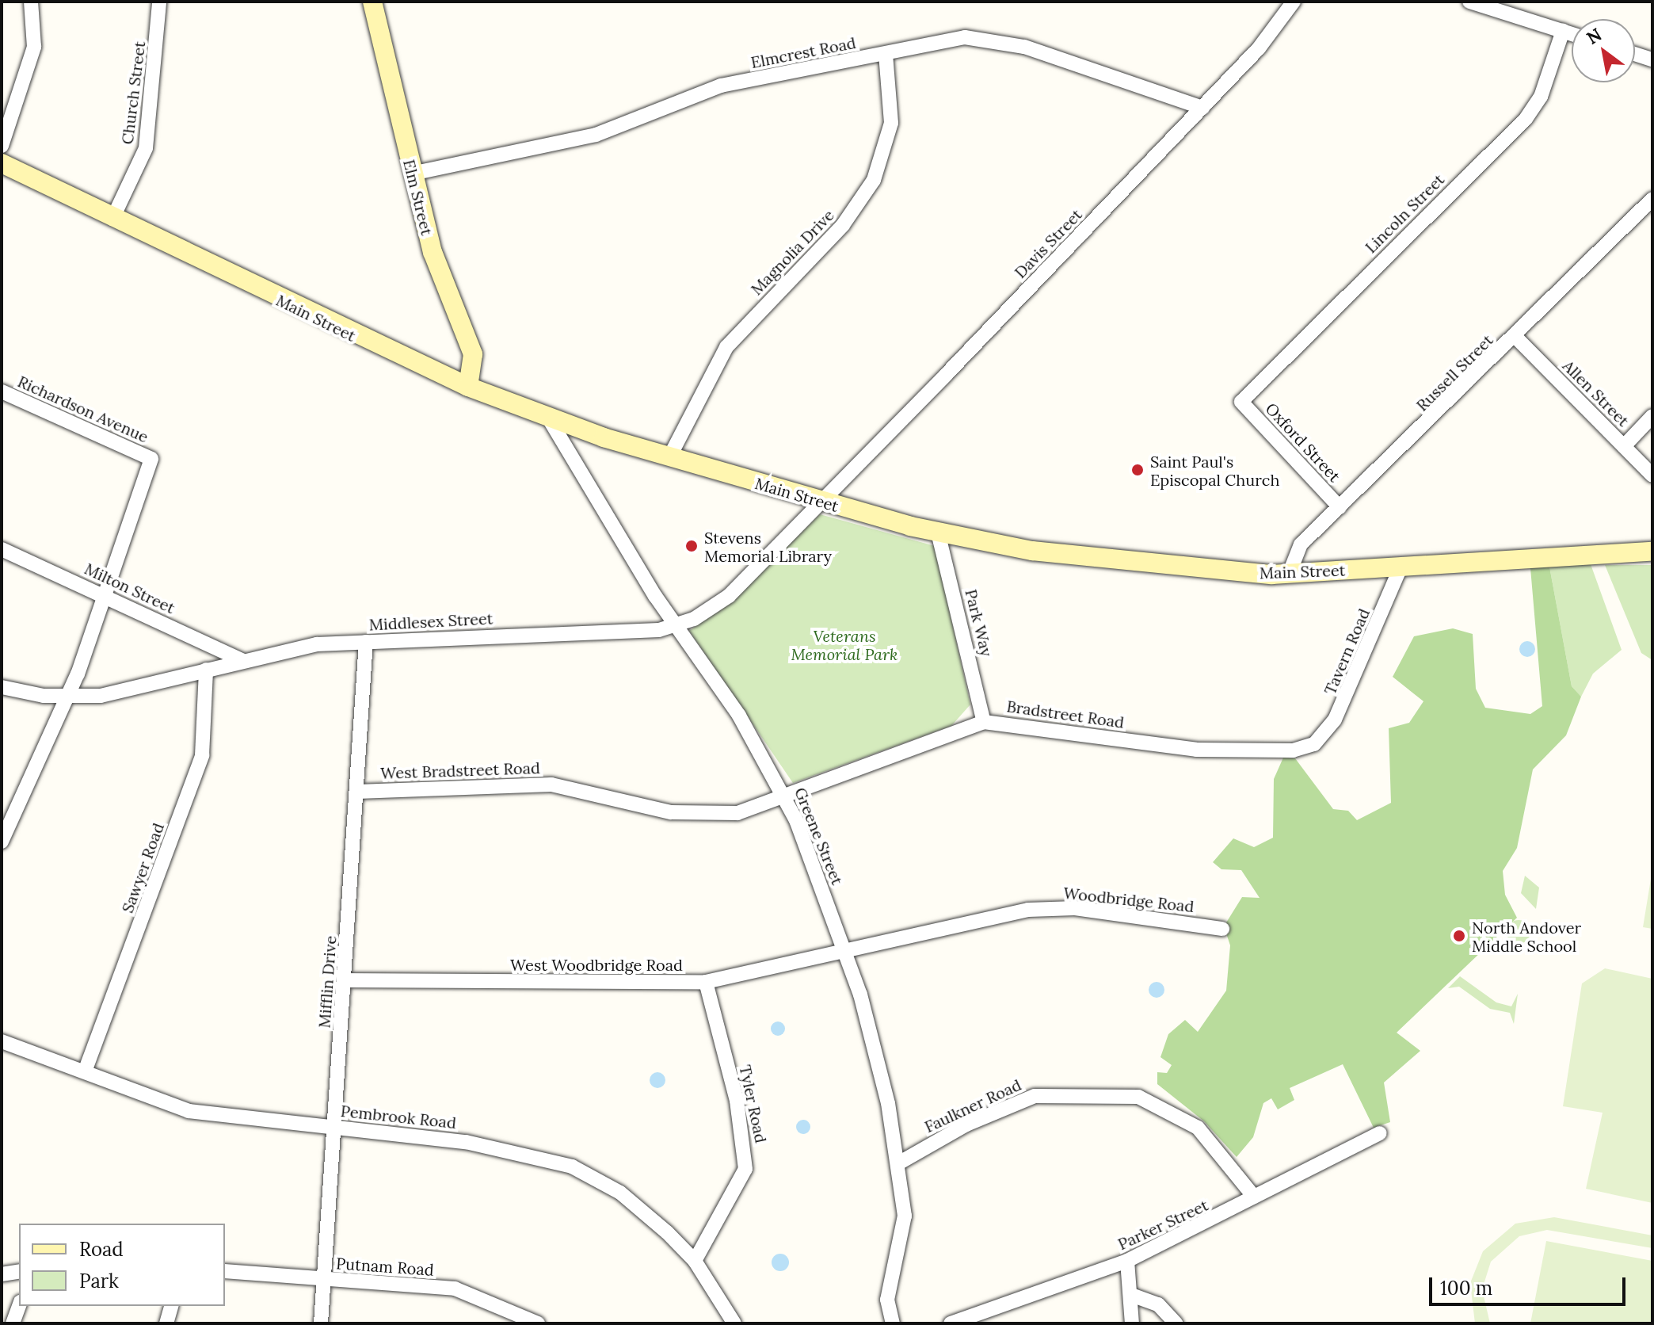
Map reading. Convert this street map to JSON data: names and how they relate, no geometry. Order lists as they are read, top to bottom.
{
  "streets": {
    "main road": ["Elm Street", "Main Street"],
    "street": [
      "Elmcrest Road",
      "Church Street",
      "Lincoln Street",
      "Davis Street",
      "Magnolia Drive",
      "Russell Street",
      "Allen Street",
      "Richardson Avenue",
      "Oxford Street",
      "Milton Street",
      "Middlesex Street",
      "Park Way",
      "Tavern Road",
      "Bradstreet Road",
      "West Bradstreet Road",
      "Greene Street",
      "Sawyer Road",
      "Woodbridge Road",
      "West Woodbridge Road",
      "Mifflin Drive",
      "Tyler Road",
      "Faulkner Road",
      "Pembrook Road",
      "Parker Street",
      "Putnam Road"
    ]
  },
  "crossings": [
    ["Elmcrest Road", "Elm Street"],
    ["Elmcrest Road", "Davis Street"],
    ["Elmcrest Road", "Magnolia Drive"],
    ["Church Street", "Main Street"],
    ["Elm Street", "Main Street"],
    ["Lincoln Street", "Oxford Street"],
    ["Davis Street", "Main Street"],
    ["Davis Street", "Middlesex Street"],
    ["Magnolia Drive", "Main Street"],
    ["Main Street", "Russell Street"],
    ["Main Street", "Middlesex Street"],
    ["Main Street", "Park Way"],
    ["Main Street", "Tavern Road"],
    ["Main Street", "Greene Street"],
    ["Russell Street", "Allen Street"],
    ["Russell Street", "Oxford Street"],
    ["Richardson Avenue", "Milton Street"],
    ["Milton Street", "Middlesex Street"],
    ["Middlesex Street", "Greene Street"],
    ["Middlesex Street", "Sawyer Road"],
    ["Middlesex Street", "Mifflin Drive"],
    ["Park Way", "Bradstreet Road"],
    ["Tavern Road", "Bradstreet Road"],
    ["Bradstreet Road", "West Bradstreet Road"],
    ["Bradstreet Road", "Greene Street"],
    ["West Bradstreet Road", "Greene Street"],
    ["West Bradstreet Road", "Mifflin Drive"],
    ["Greene Street", "Woodbridge Road"],
    ["Greene Street", "West Woodbridge Road"],
    ["Greene Street", "Faulkner Road"],
    ["Sawyer Road", "Pembrook Road"],
    ["Woodbridge Road", "West Woodbridge Road"],
    ["West Woodbridge Road", "Mifflin Drive"],
    ["West Woodbridge Road", "Tyler Road"],
    ["Mifflin Drive", "Pembrook Road"],
    ["Mifflin Drive", "Putnam Road"],
    ["Tyler Road", "Pembrook Road"],
    ["Faulkner Road", "Parker Street"]
  ],
  "parks": ["Veterans Memorial Park"],
  "places": ["Saint Paul's Episcopal Church", "Stevens Memorial Library", "North Andover Middle School"],
  "legend": ["Road", "Park"],
  "scale_bar": "100 m",
  "north": "top left"
}
